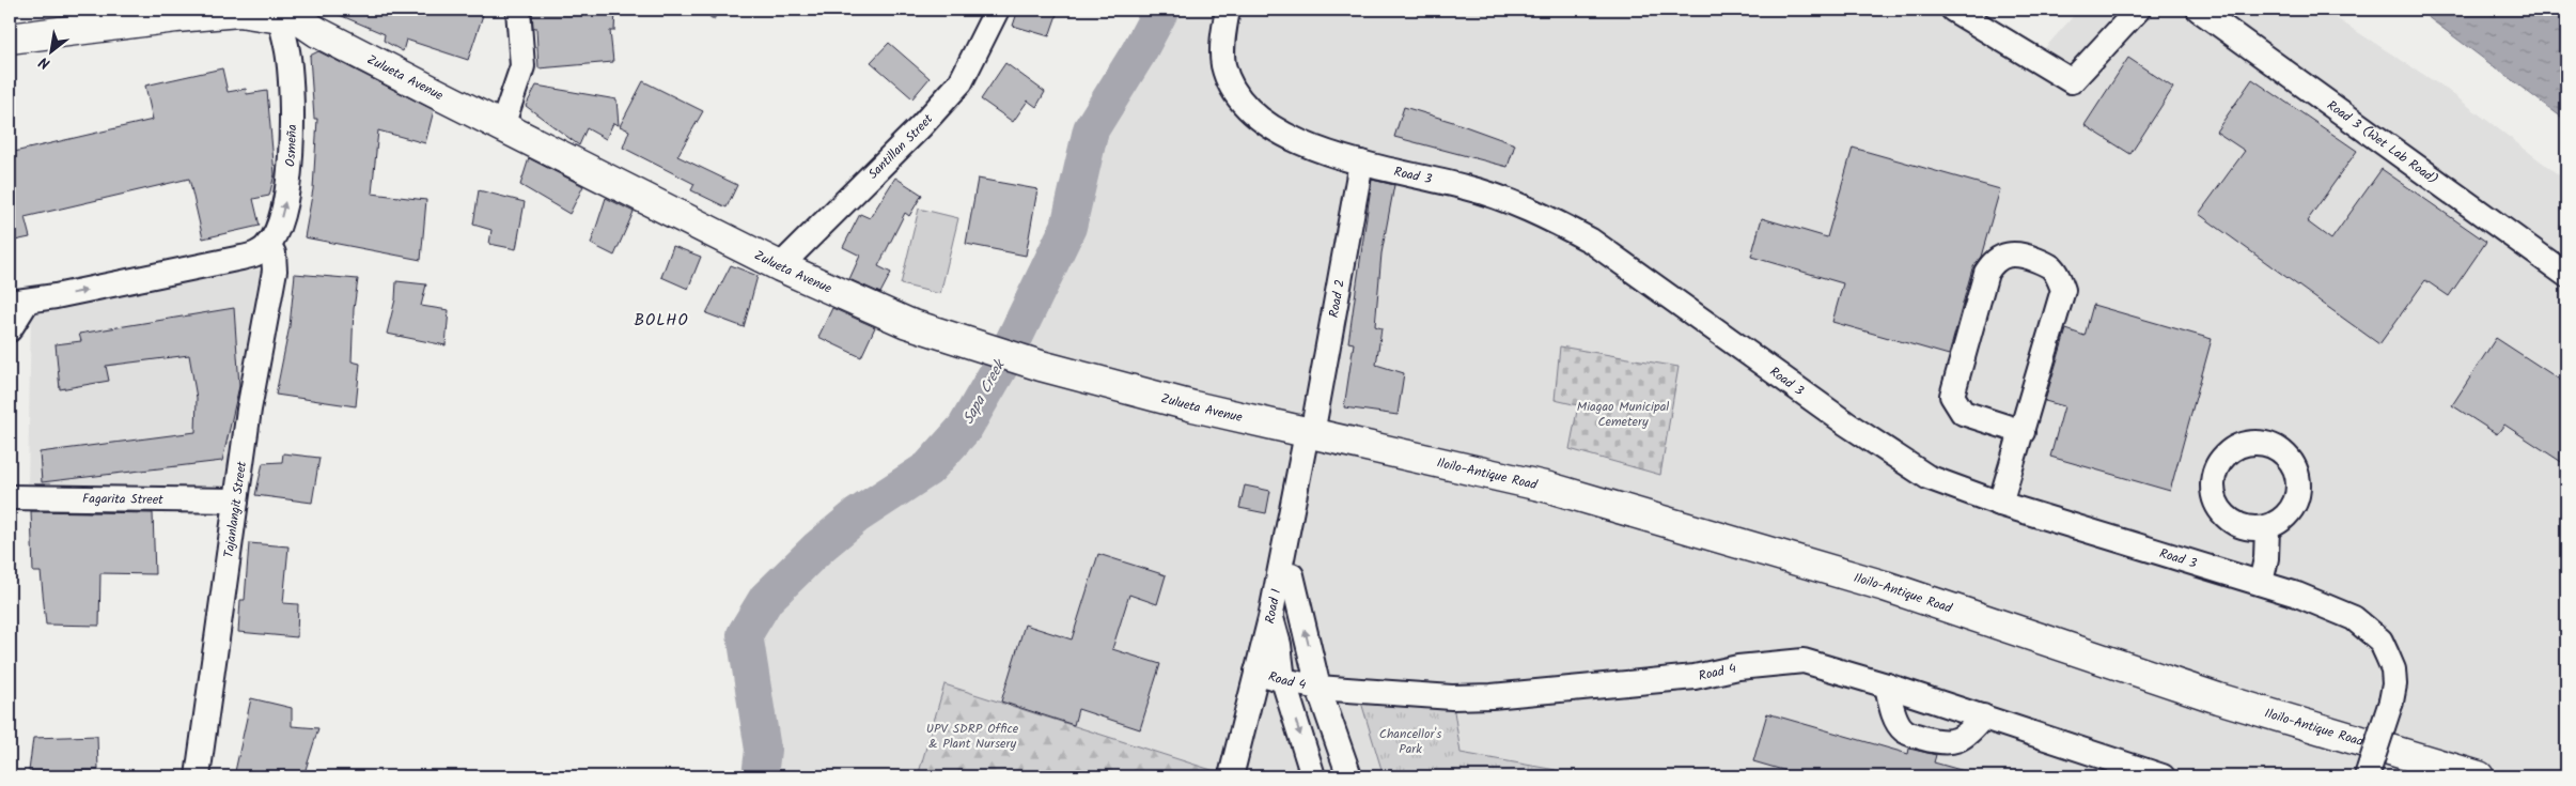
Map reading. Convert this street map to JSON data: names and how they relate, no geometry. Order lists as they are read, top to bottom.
{
  "streets": {
    "main road": ["Zulueta Avenue", "Iloilo-Antique Road"],
    "street": [
      "Road 3 (Wet Lab Road)",
      "Osmeña",
      "Santillan Street",
      "Road 3",
      "Road 2",
      "Fagarita Street",
      "Tajanlangit Street",
      "Road 1",
      "Road 4"
    ]
  },
  "crossings": [
    ["Zulueta Avenue", "Osmeña"],
    ["Zulueta Avenue", "Santillan Street"],
    ["Zulueta Avenue", "Road 2"],
    ["Zulueta Avenue", "Iloilo-Antique Road"],
    ["Zulueta Avenue", "Road 1"],
    ["Osmeña", "Tajanlangit Street"],
    ["Road 3", "Road 2"],
    ["Road 2", "Iloilo-Antique Road"],
    ["Road 2", "Road 1"],
    ["Iloilo-Antique Road", "Road 1"],
    ["Fagarita Street", "Tajanlangit Street"],
    ["Road 1", "Road 4"]
  ],
  "one_way": ["Osmeña"],
  "districts": ["BOLHO"],
  "water": ["Sapa Creek"],
  "parks": ["Miagao Municipal Cemetery", "UPV SDRP Office & Plant Nursery", "Chancellor's Park"],
  "north": "bottom left"
}
